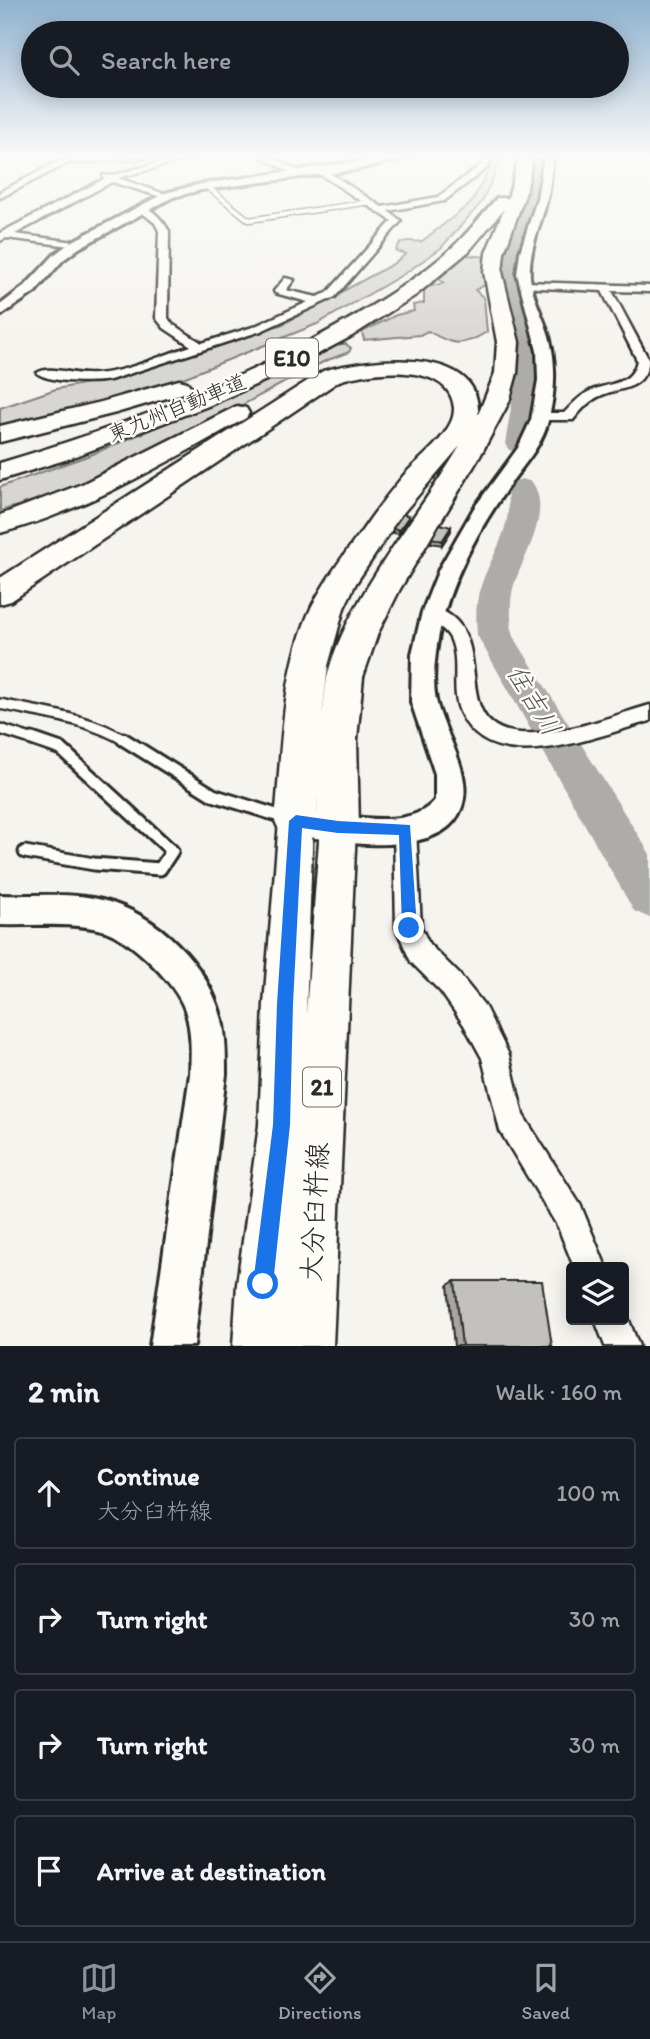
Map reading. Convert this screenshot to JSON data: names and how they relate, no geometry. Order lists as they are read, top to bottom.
{
  "streets": {
    "highway": ["E10", "東九州自動車道"],
    "main road": ["21", "大分臼杵線"]
  },
  "water": ["住吉川"],
  "page": {
    "search": "Search here",
    "heading": ["2 min", "Walk · 160 m"],
    "list": [
      ["Continue", "大分臼杵線", "100 m"],
      ["Turn right", "30 m"],
      ["Turn right", "30 m"],
      "Arrive at destination"
    ],
    "nav": ["Map", "Directions", "Saved"]
  }
}
